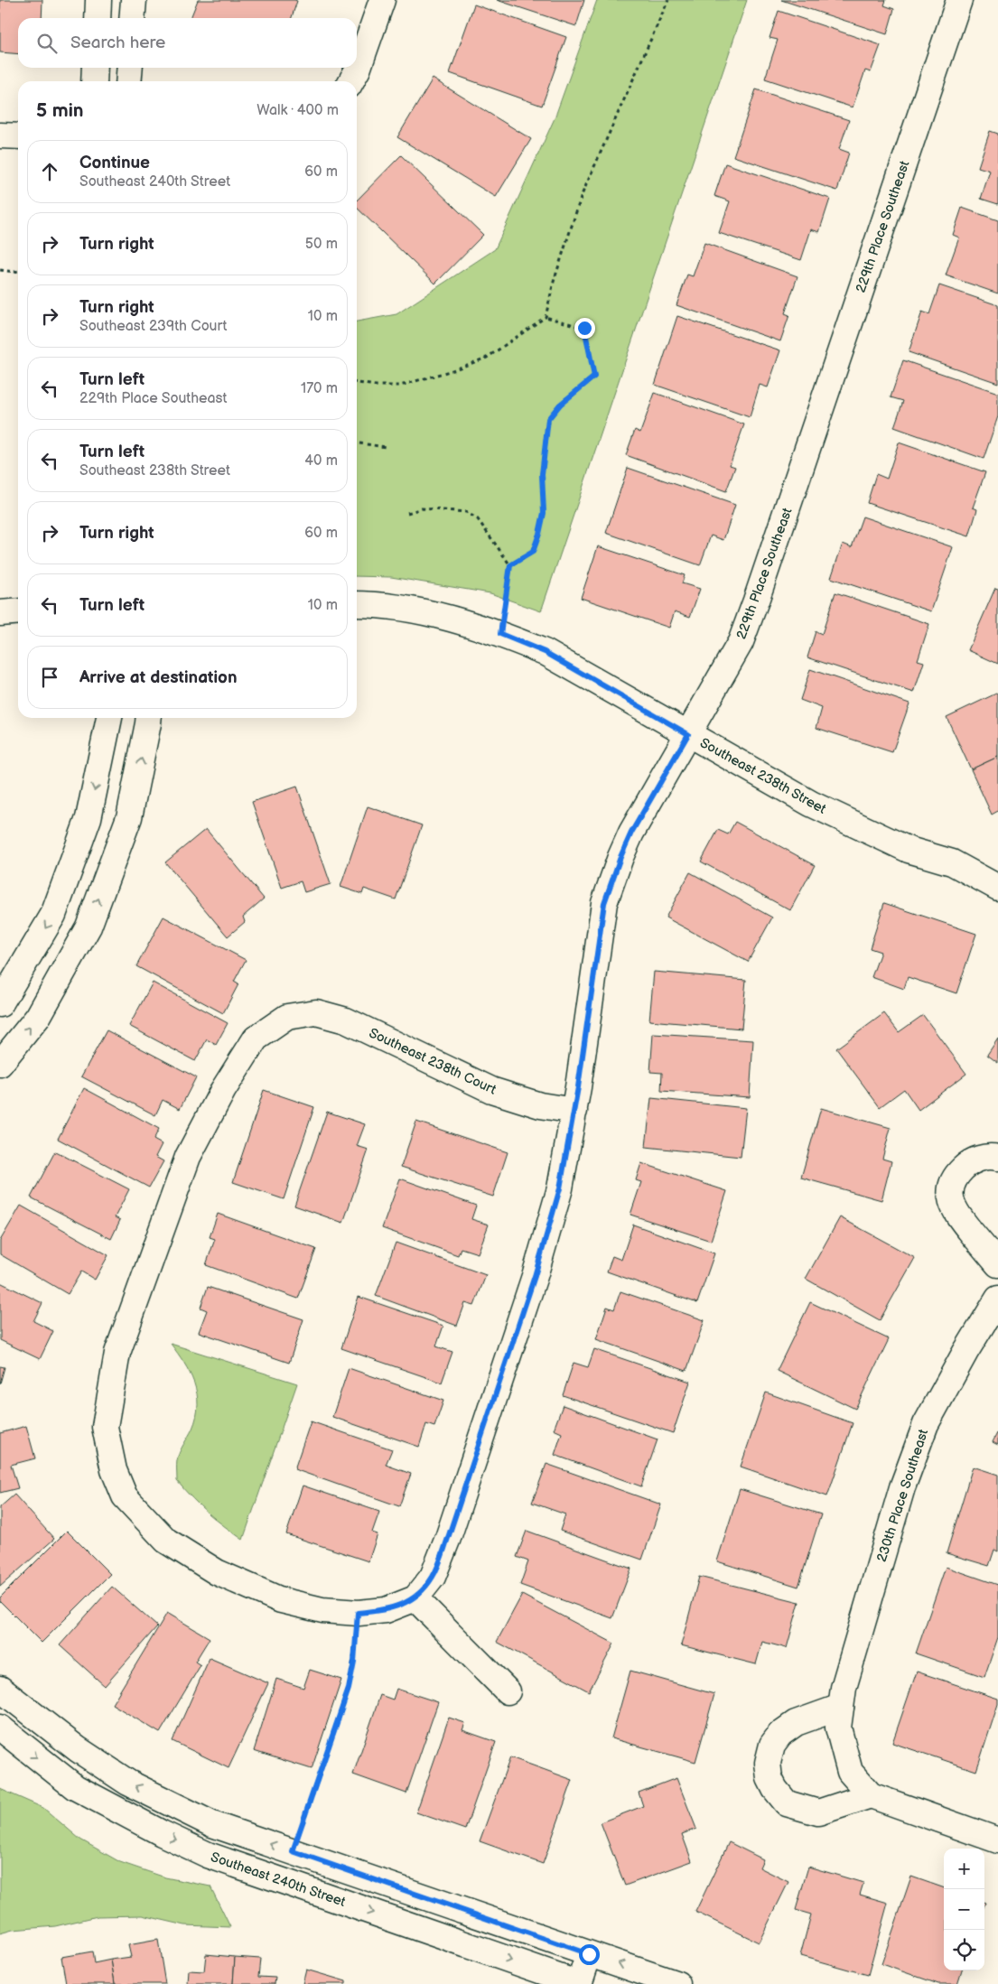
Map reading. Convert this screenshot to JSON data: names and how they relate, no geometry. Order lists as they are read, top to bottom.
{
  "streets": {
    "street": [
      "229th Place Southeast",
      "Southeast 238th Street",
      "Southeast 238th Court",
      "230th Place Southeast",
      "Southeast 240th Street"
    ]
  },
  "crossings": [
    ["229th Place Southeast", "Southeast 238th Street"],
    ["229th Place Southeast", "Southeast 238th Court"]
  ],
  "page": {
    "search": "Search here",
    "heading": ["5 min", "Walk · 400 m"],
    "list": [
      ["Continue", "Southeast 240th Street", "60 m"],
      ["Turn right", "50 m"],
      ["Turn right", "Southeast 239th Court", "10 m"],
      ["Turn left", "229th Place Southeast", "170 m"],
      ["Turn left", "Southeast 238th Street", "40 m"],
      ["Turn right", "60 m"],
      ["Turn left", "10 m"],
      "Arrive at destination"
    ],
    "map_buttons": ["+", "−"]
  }
}
